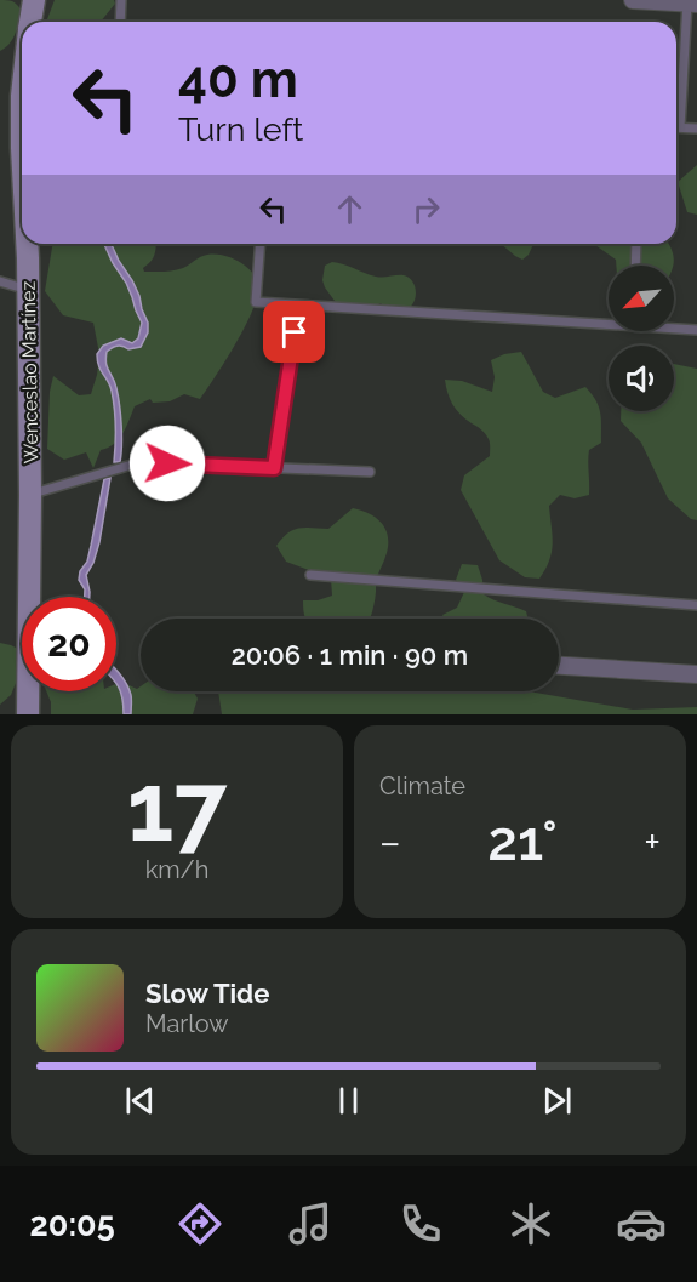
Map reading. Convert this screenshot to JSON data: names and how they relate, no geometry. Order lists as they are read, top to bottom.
{
  "streets": {
    "main road": ["Wenceslao Martínez"]
  },
  "north": "bottom left",
  "page": {
    "turn": ["40 m", "Turn left"],
    "limit": "20",
    "trip": "20:06 · 1 min · 90 m",
    "tile": [
      ["17", "km/h"],
      "Climate"
    ],
    "heat": ["−", "21°", "+"],
    "song": ["Slow Tide", "Marlow"],
    "tabs": "20:05"
  }
}
